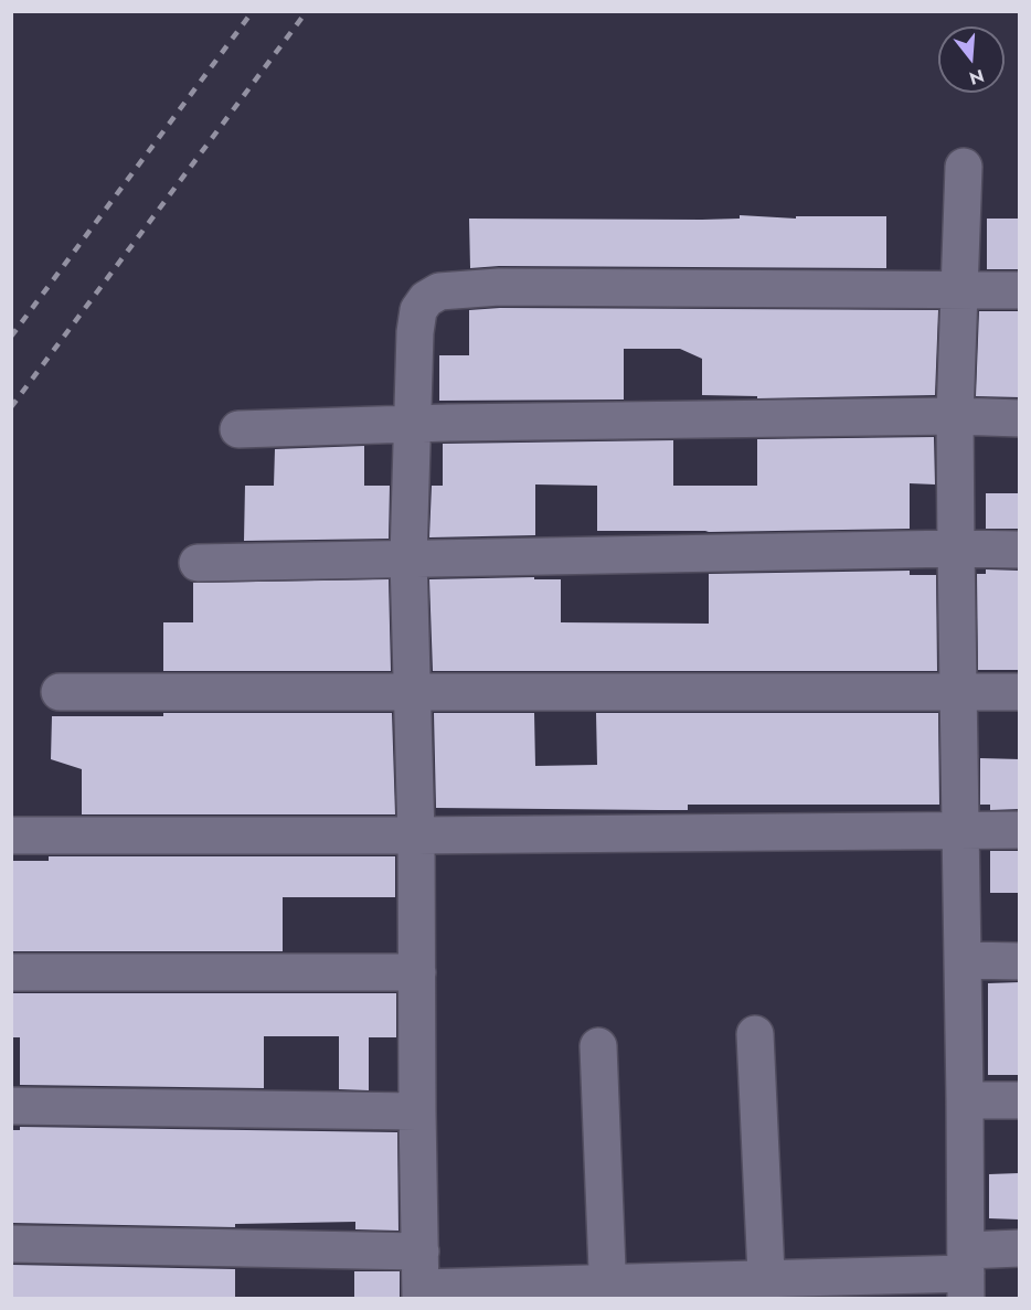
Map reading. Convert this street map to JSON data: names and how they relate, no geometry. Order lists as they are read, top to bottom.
{
  "north": "bottom"
}
